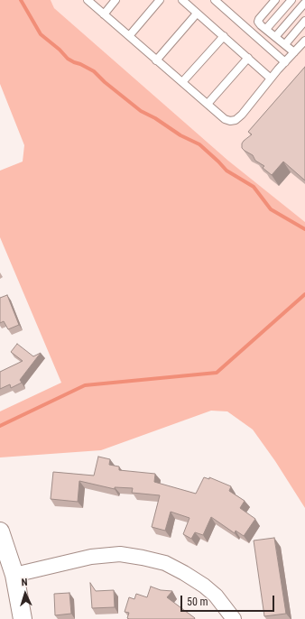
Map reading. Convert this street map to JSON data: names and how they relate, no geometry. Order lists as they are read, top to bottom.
{
  "scale_bar": "50 m",
  "north": "top"
}
